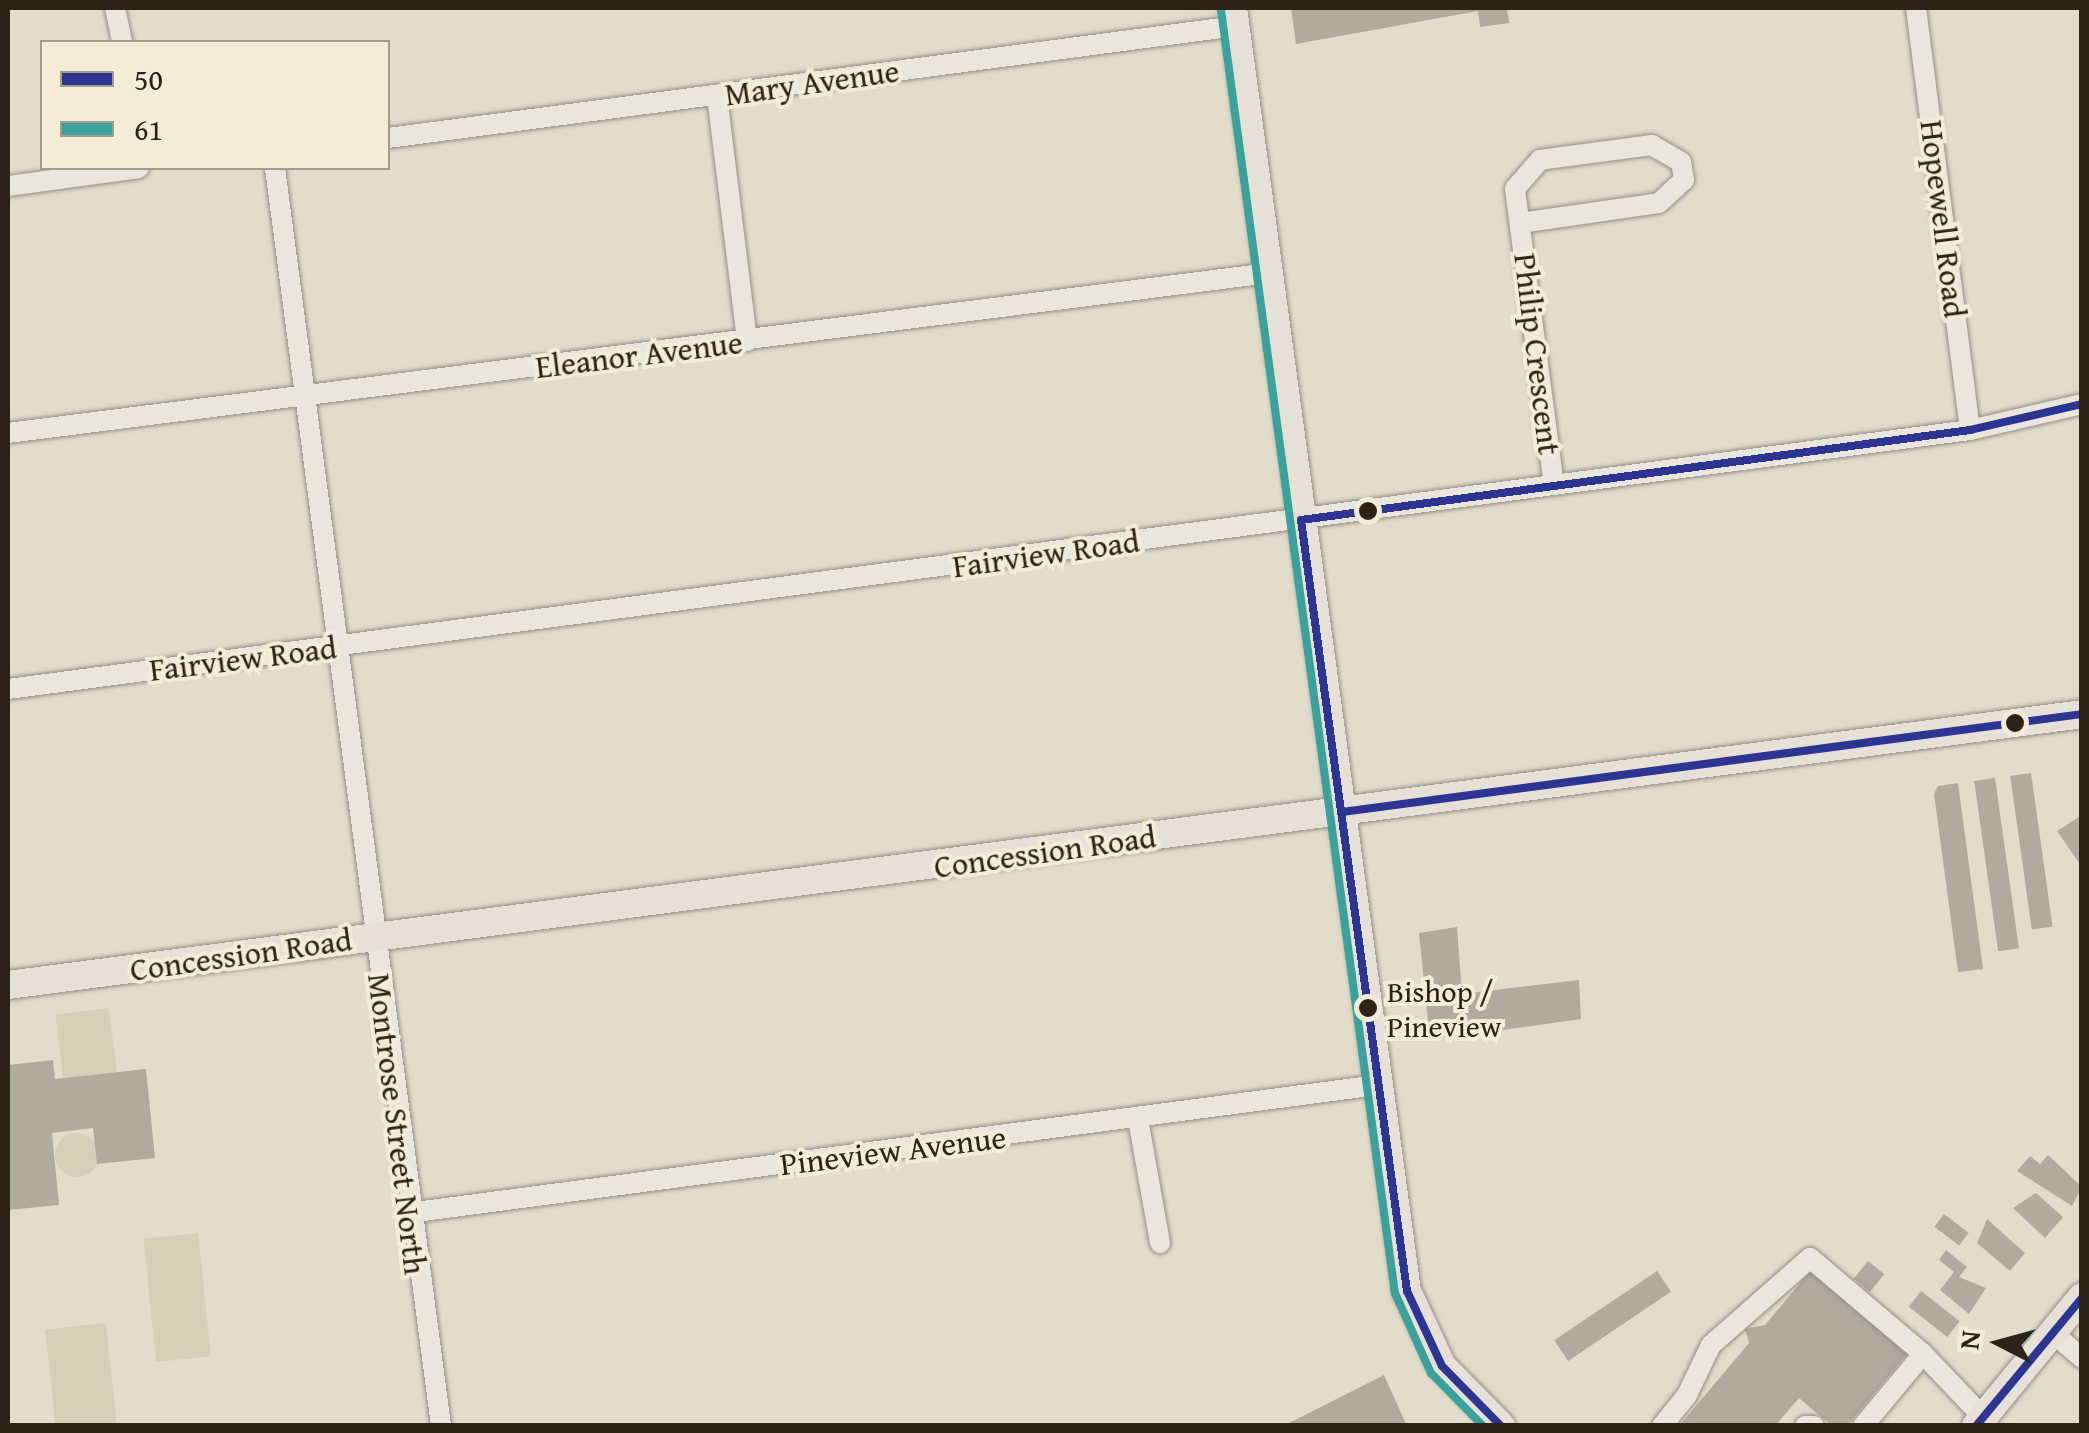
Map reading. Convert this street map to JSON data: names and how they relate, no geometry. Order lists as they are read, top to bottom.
{
  "streets": {
    "main road": ["Concession Road"],
    "street": [
      "Mary Avenue",
      "Hopewell Road",
      "Philip Crescent",
      "Eleanor Avenue",
      "Fairview Road",
      "Montrose Street North",
      "Pineview Avenue"
    ]
  },
  "crossings": [
    ["Hopewell Road", "Fairview Road"],
    ["Philip Crescent", "Fairview Road"],
    ["Eleanor Avenue", "Montrose Street North"],
    ["Fairview Road", "Montrose Street North"],
    ["Concession Road", "Montrose Street North"],
    ["Montrose Street North", "Pineview Avenue"]
  ],
  "places": ["Bishop / Pineview"],
  "lines": ["transit line 61", "transit line 50"],
  "legend": ["50", "61"],
  "north": "left"
}
